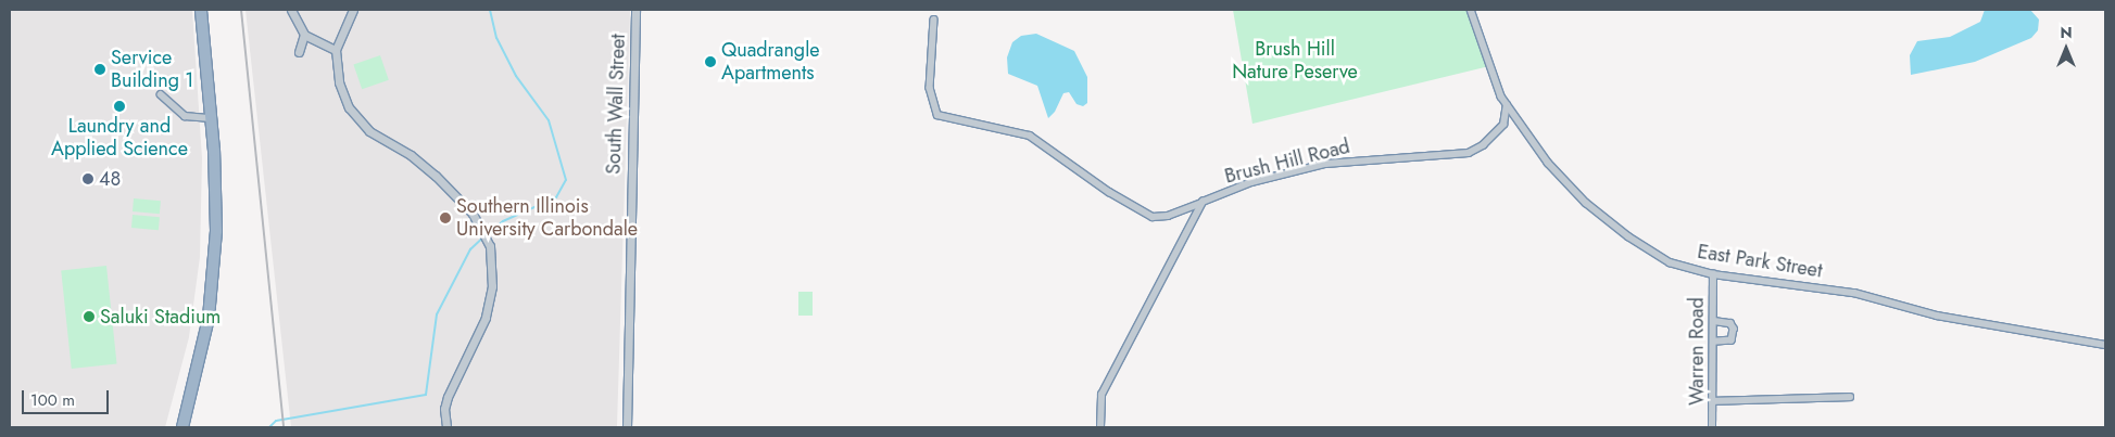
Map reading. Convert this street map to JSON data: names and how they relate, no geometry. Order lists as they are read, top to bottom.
{
  "streets": {
    "street": [
      "South Wall Street",
      "Brush Hill Road",
      "East Park Street",
      "Warren Road"
    ]
  },
  "crossings": [
    ["Brush Hill Road", "East Park Street"],
    ["East Park Street", "Warren Road"]
  ],
  "parks": ["Brush Hill Nature Peserve"],
  "places": [
    "Quadrangle Apartments",
    "Service Building 1",
    "Laundry and Applied Science",
    "48",
    "Southern Illinois University Carbondale",
    "Saluki Stadium"
  ],
  "scale_bar": "100 m",
  "north": "top"
}
